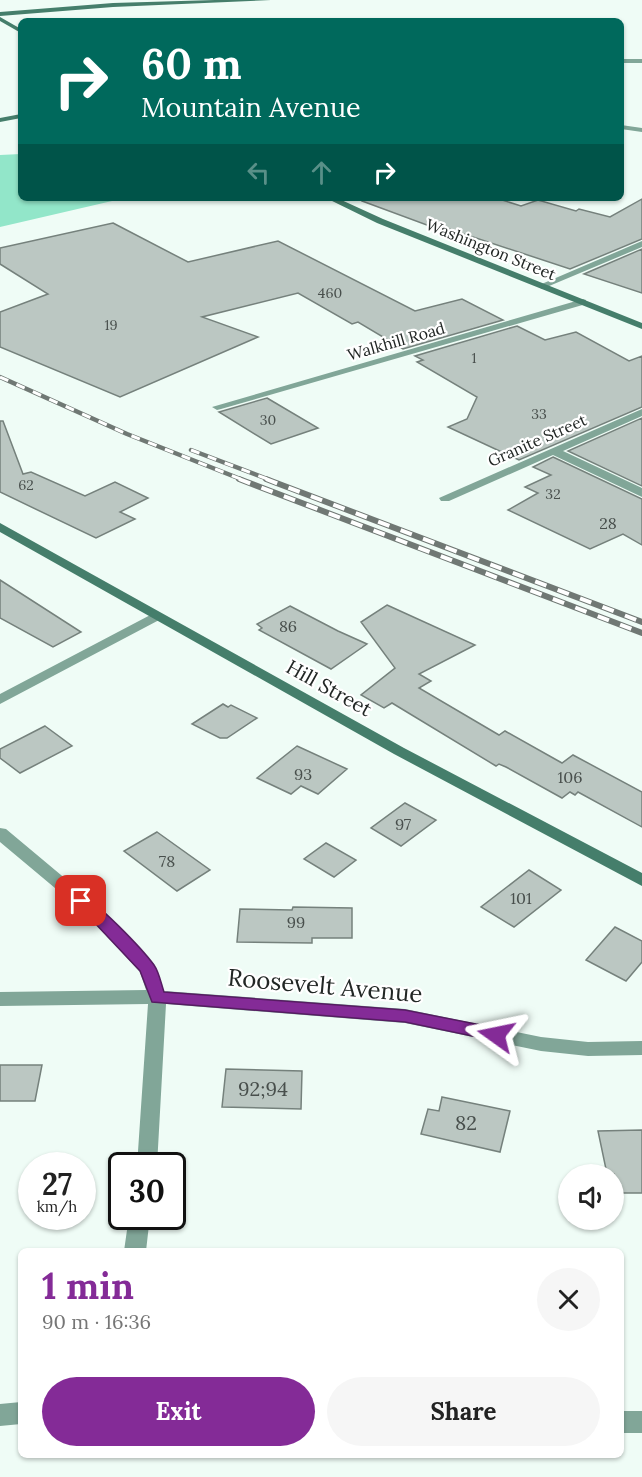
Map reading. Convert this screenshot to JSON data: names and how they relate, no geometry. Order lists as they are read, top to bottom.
{
  "streets": {
    "main road": ["Washington Street", "Hill Street"],
    "street": ["Walkhill Road", "Granite Street", "Roosevelt Avenue"]
  },
  "crossings": [
    ["Washington Street", "Walkhill Road"]
  ],
  "house_numbers": [
    "460",
    "19",
    "1",
    "33",
    "30",
    "62",
    "32",
    "28",
    "86",
    "93",
    "106",
    "97",
    "78",
    "101",
    "99",
    "92;94",
    "82"
  ],
  "page": {
    "turn": ["60 m", "Mountain Avenue"],
    "speed": "27 km/h",
    "limit": "30",
    "heading": ["1 min", "90 m · 16:36"],
    "buttons": ["Exit", "Share"]
  }
}
